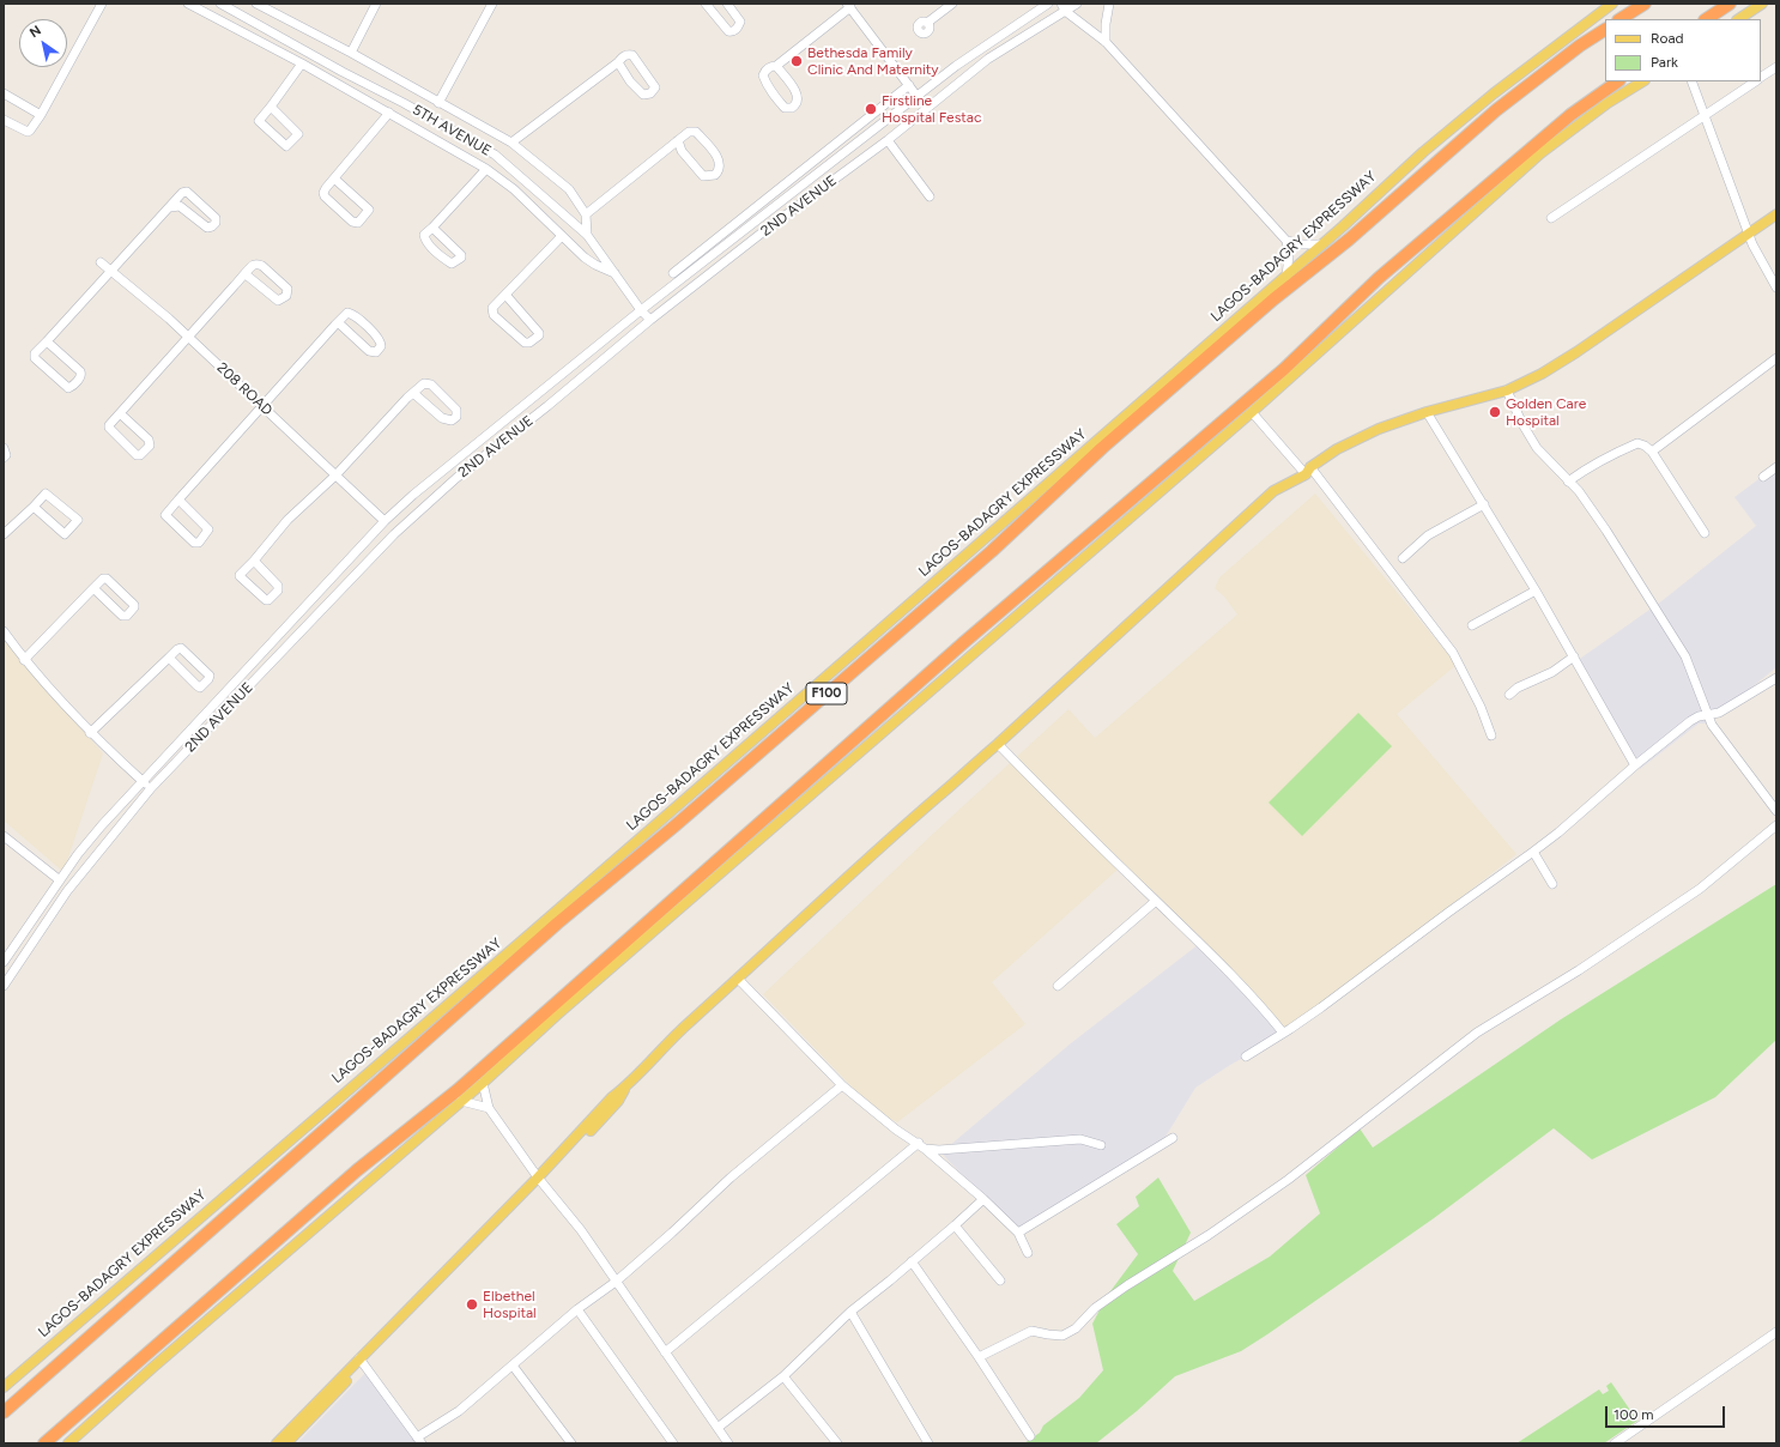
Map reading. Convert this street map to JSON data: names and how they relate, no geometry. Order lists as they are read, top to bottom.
{
  "streets": {
    "highway": ["LAGOS-BADAGRY EXPRESSWAY", "F100"],
    "street": ["5TH AVENUE", "2ND AVENUE", "208 ROAD"]
  },
  "crossings": [
    ["5TH AVENUE", "2ND AVENUE"],
    ["2ND AVENUE", "208 ROAD"]
  ],
  "places": [
    "Bethesda Family Clinic And Maternity",
    "Firstline Hospital Festac",
    "Golden Care Hospital",
    "Elbethel Hospital"
  ],
  "legend": ["Road", "Park"],
  "scale_bar": "100 m",
  "north": "top left"
}
